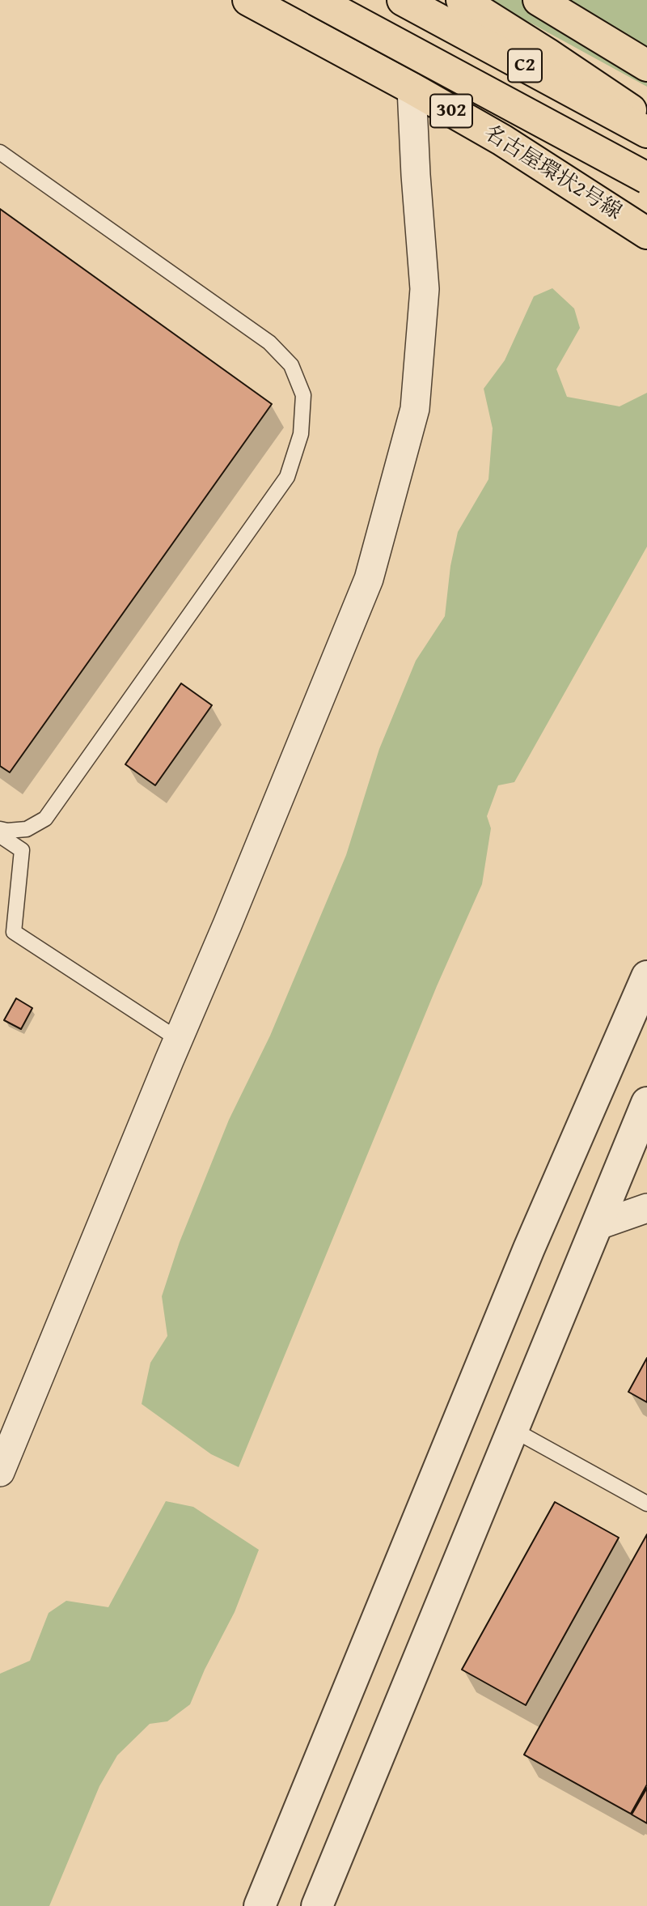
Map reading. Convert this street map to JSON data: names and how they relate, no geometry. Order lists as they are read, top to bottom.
{
  "streets": {
    "highway": ["C2", "302", "名古屋環状2号線"]
  }
}
